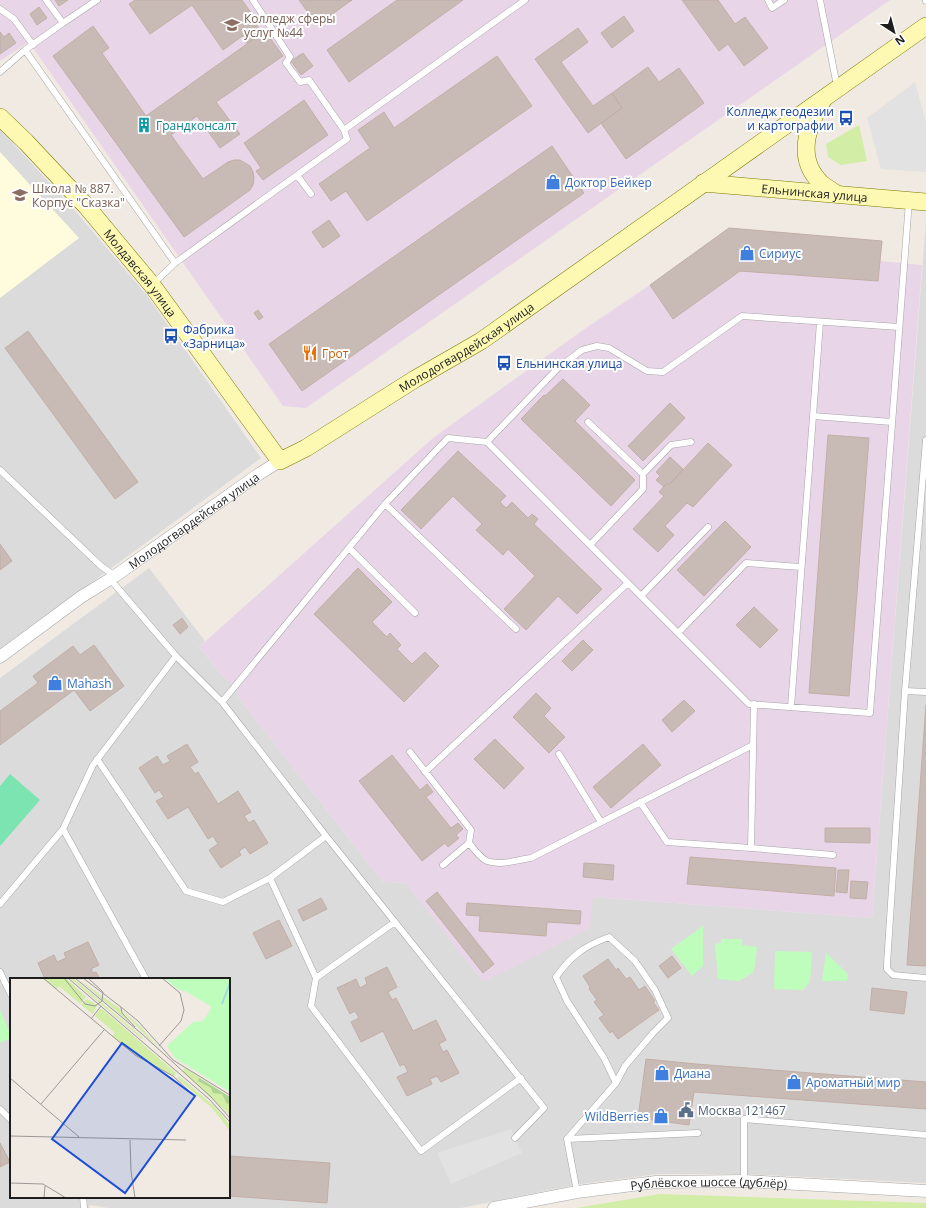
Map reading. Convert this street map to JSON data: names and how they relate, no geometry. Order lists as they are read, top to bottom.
{
  "streets": {
    "street": [
      "Ельнинская улица",
      "Молдавская улица",
      "Молодогвардейская улица",
      "Рублёвское шоссе (дублёр)"
    ]
  },
  "crossings": [
    ["Ельнинская улица", "Молодогвардейская улица"],
    ["Молдавская улица", "Молодогвардейская улица"]
  ],
  "places": {
    "school or university": ["Колледж сферы услуг №44", "Школа № 887. Корпус \"Сказка\""],
    "bus stop": ["Колледж геодезии и картографии", "Фабрика «Зарница»", "Ельнинская улица"],
    "building": ["Грандконсалт"],
    "shop": [
      "Доктор Бейкер",
      "Сириус",
      "Mahash",
      "Диана",
      "Ароматный мир",
      "WildBerries"
    ],
    "restaurant": ["Грот"],
    "public building": ["Москва 121467"]
  },
  "north": "bottom right"
}
